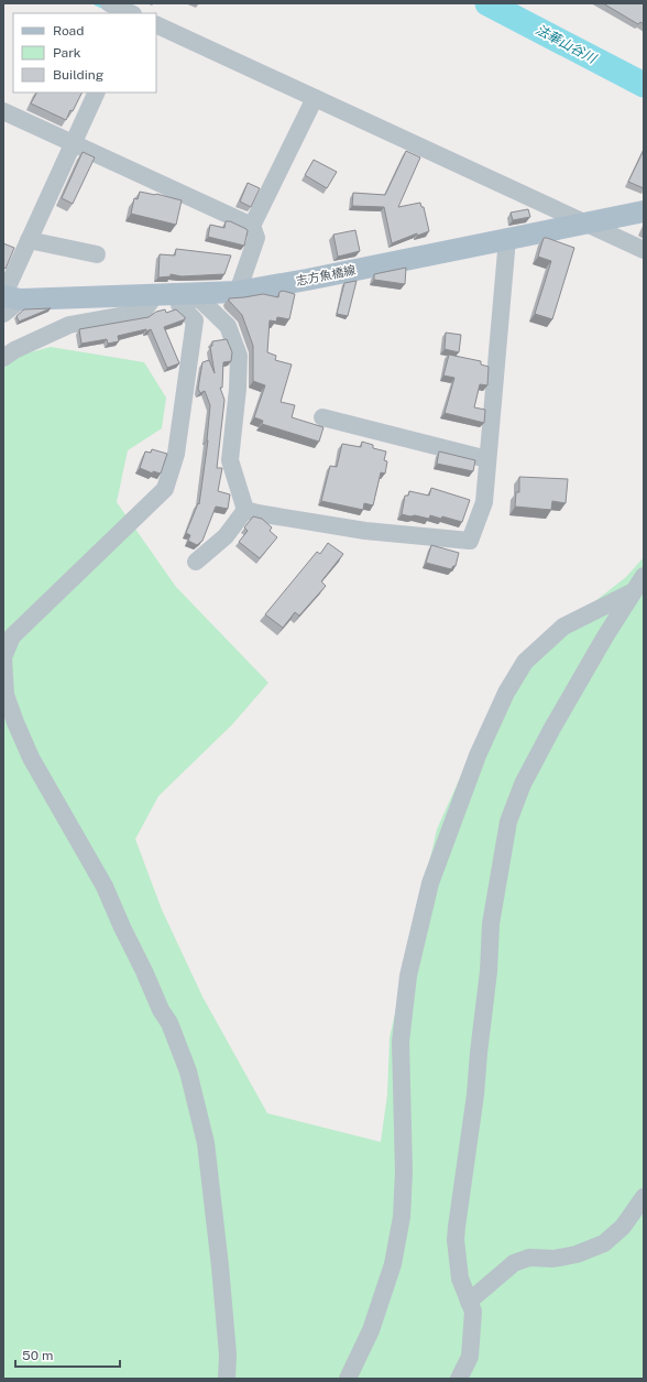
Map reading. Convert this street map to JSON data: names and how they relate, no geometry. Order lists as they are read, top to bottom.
{
  "streets": {
    "main road": ["志方魚橋線"]
  },
  "water": ["法華山谷川"],
  "legend": ["Road", "Park", "Building"],
  "scale_bar": "50 m"
}
